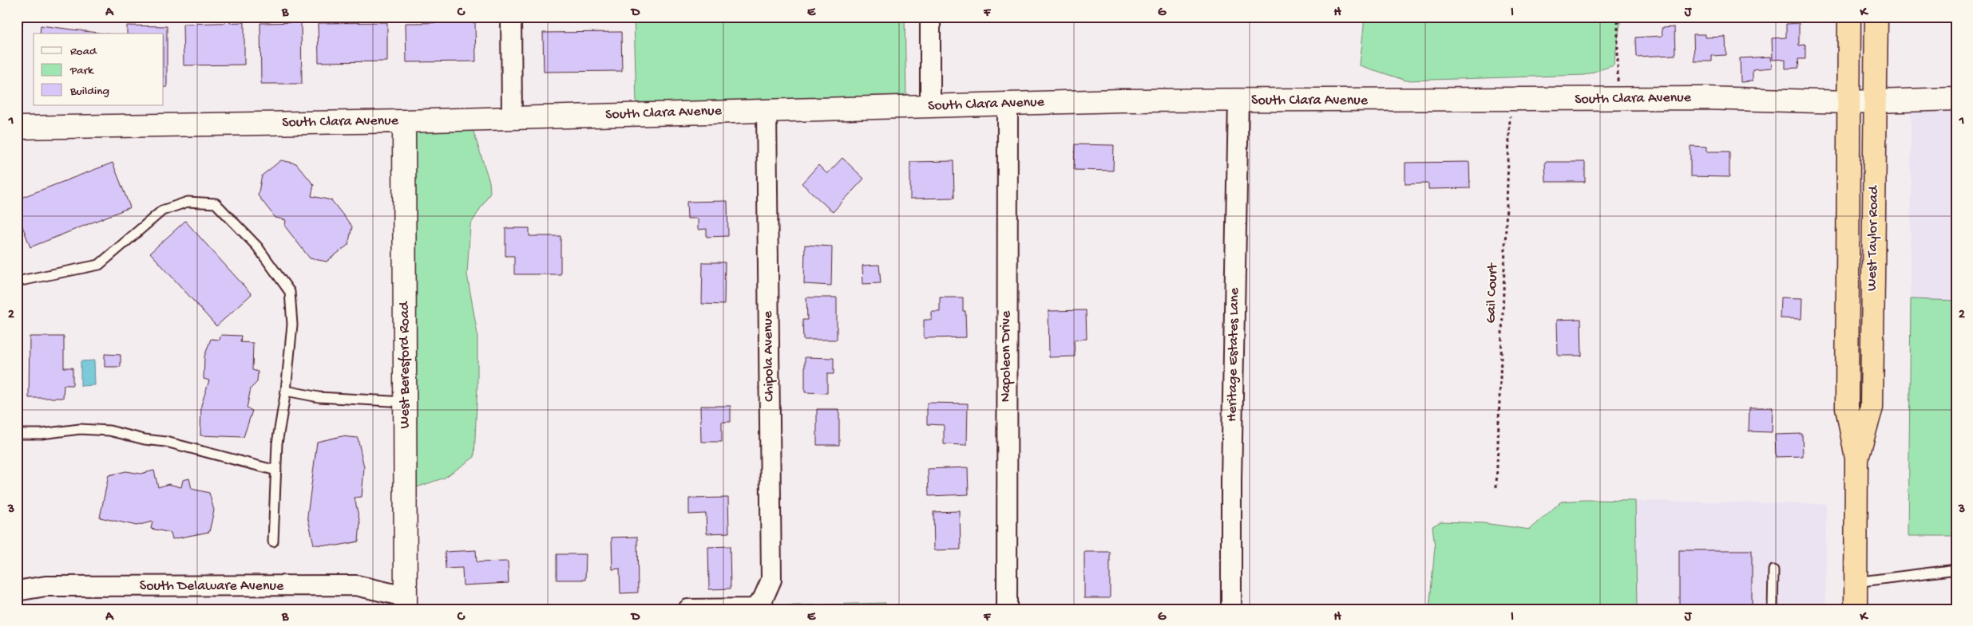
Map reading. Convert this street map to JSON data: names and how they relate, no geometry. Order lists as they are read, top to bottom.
{
  "streets": {
    "highway": ["West Taylor Road"],
    "street": [
      "South Clara Avenue",
      "Heritage Estates Lane",
      "Chipola Avenue",
      "Napoleon Drive",
      "West Beresford Road",
      "South Delaware Avenue"
    ],
    "path": ["Gail Court"]
  },
  "crossings": [
    ["South Clara Avenue", "West Taylor Road"],
    ["South Clara Avenue", "Gail Court"],
    ["South Clara Avenue", "Heritage Estates Lane"],
    ["South Clara Avenue", "Chipola Avenue"],
    ["South Clara Avenue", "Napoleon Drive"],
    ["South Clara Avenue", "West Beresford Road"],
    ["West Beresford Road", "South Delaware Avenue"]
  ],
  "legend": ["Road", "Park", "Building"],
  "grid": {
    "columns": [
      "A",
      "B",
      "C",
      "D",
      "E",
      "F",
      "G",
      "H",
      "I",
      "J",
      "K"
    ],
    "rows": ["1", "2", "3"]
  }
}
